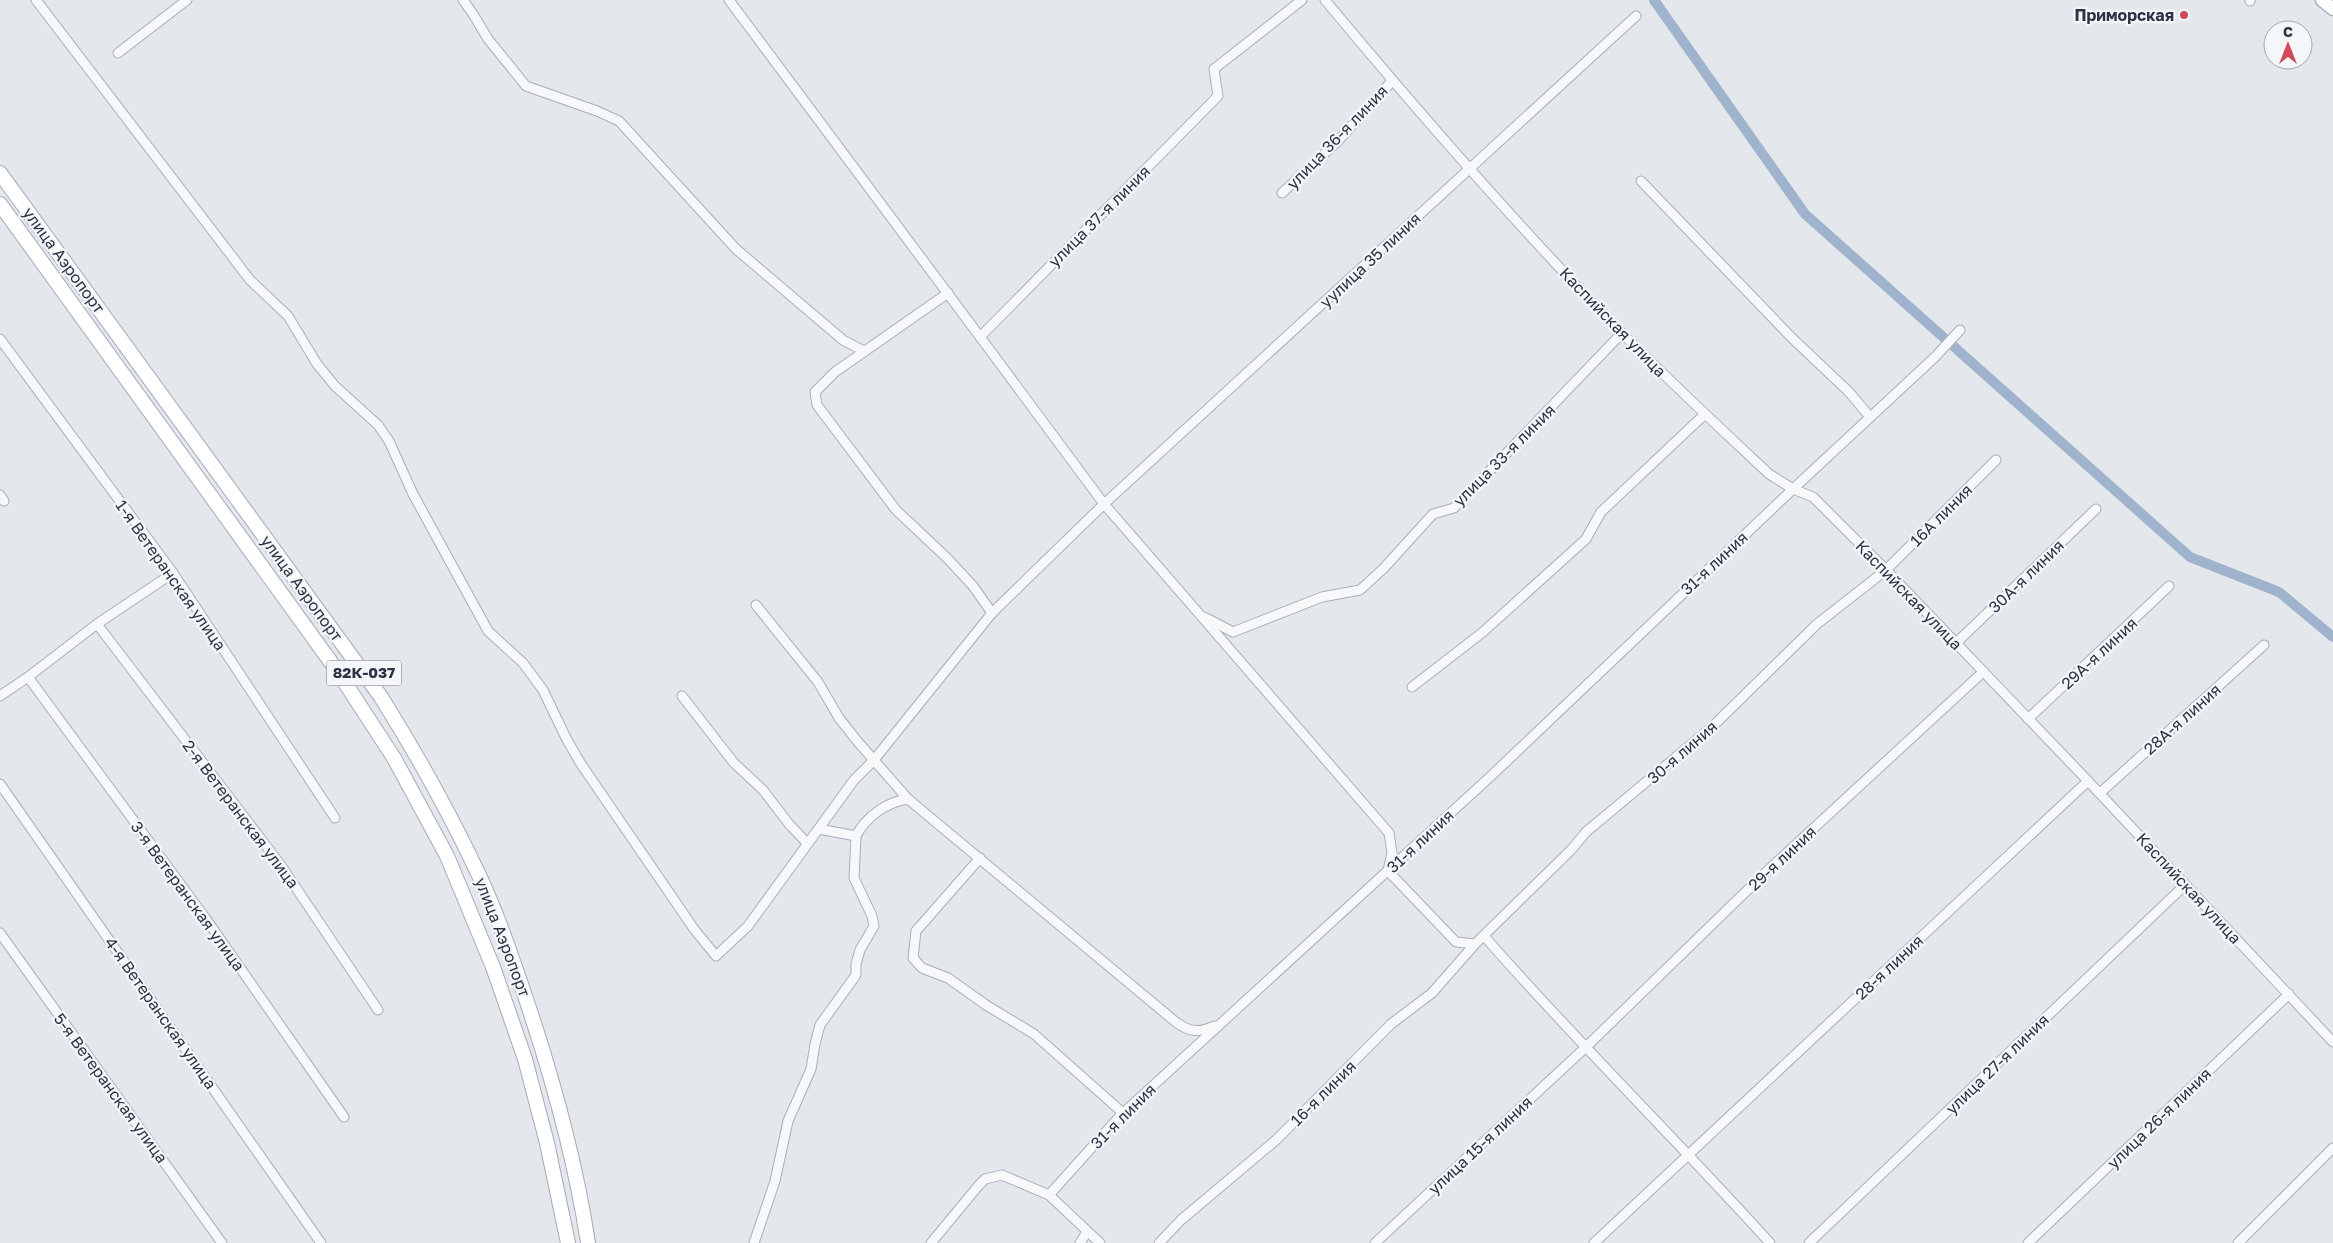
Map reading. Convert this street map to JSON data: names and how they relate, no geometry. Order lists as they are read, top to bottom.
{
  "streets": {
    "main road": ["улица Аэропорт", "82К-037"],
    "street": [
      "улица 36-я линия",
      "улица 37-я линия",
      "уулица 35 линия",
      "Каспийская улица",
      "улица 33-я линия",
      "16А линия",
      "31-я линия",
      "1-я Ветеранская улица",
      "30А-я линия",
      "29А-я линия",
      "28А-я линия",
      "30-я линия",
      "2-я Ветеранская улица",
      "29-я линия",
      "3-я Ветеранская улица",
      "28-я линия",
      "4-я Ветеранская улица",
      "улица 27-я линия",
      "5-я Ветеранская улица",
      "16-я линия",
      "улица 26-я линия",
      "улица 15-я линия"
    ]
  },
  "crossings": [
    ["улица 36-я линия", "Каспийская улица"],
    ["уулица 35 линия", "Каспийская улица"],
    ["Каспийская улица", "улица 33-я линия"],
    ["Каспийская улица", "16А линия"],
    ["Каспийская улица", "31-я линия"],
    ["Каспийская улица", "30А-я линия"],
    ["Каспийская улица", "29А-я линия"],
    ["Каспийская улица", "28А-я линия"],
    ["Каспийская улица", "30-я линия"],
    ["Каспийская улица", "29-я линия"],
    ["Каспийская улица", "28-я линия"],
    ["Каспийская улица", "улица 27-я линия"],
    ["Каспийская улица", "улица 26-я линия"],
    ["16А линия", "30-я линия"],
    ["30-я линия", "16-я линия"],
    ["29-я линия", "улица 15-я линия"]
  ],
  "places": ["Приморская"],
  "north": "top"
}
